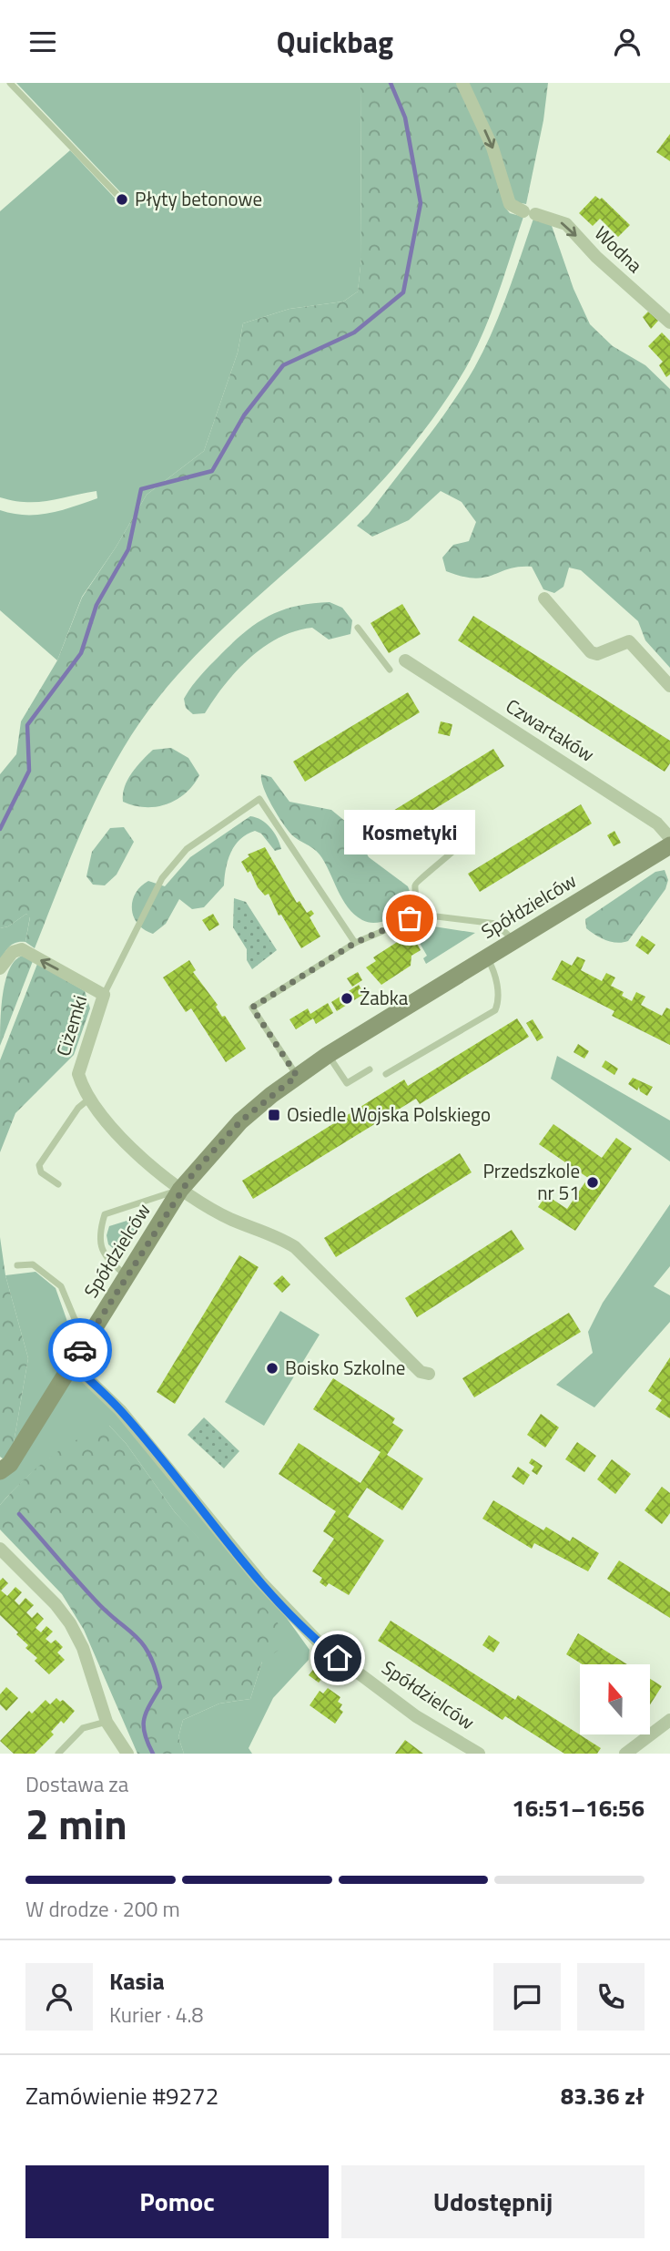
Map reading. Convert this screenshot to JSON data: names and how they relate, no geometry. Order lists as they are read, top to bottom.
{
  "streets": {
    "street": [
      "Wodna",
      "Czwartaków",
      "Spółdzielców",
      "Ciżemki"
    ]
  },
  "crossings": [
    ["Spółdzielców", "Ciżemki"]
  ],
  "one_way": ["Wodna"],
  "places": {
    "other": [
      "Płyty betonowe",
      "Kosmetyki",
      "Żabka",
      "Przedszkole nr 51",
      "Boisko Szkolne"
    ],
    "transit": ["Osiedle Wojska Polskiego"]
  },
  "north": "top",
  "page": {
    "header": "Quickbag",
    "bubble": "Kosmetyki",
    "heading": ["2 min", "Dostawa za", "16:51–16:56"],
    "panel": [
      "Kasia",
      "Kurier · 4.8",
      "Zamówienie #9272",
      "83.36 zł"
    ],
    "bar": "W drodze · 200 m",
    "buttons": ["Pomoc", "Udostępnij"]
  }
}
